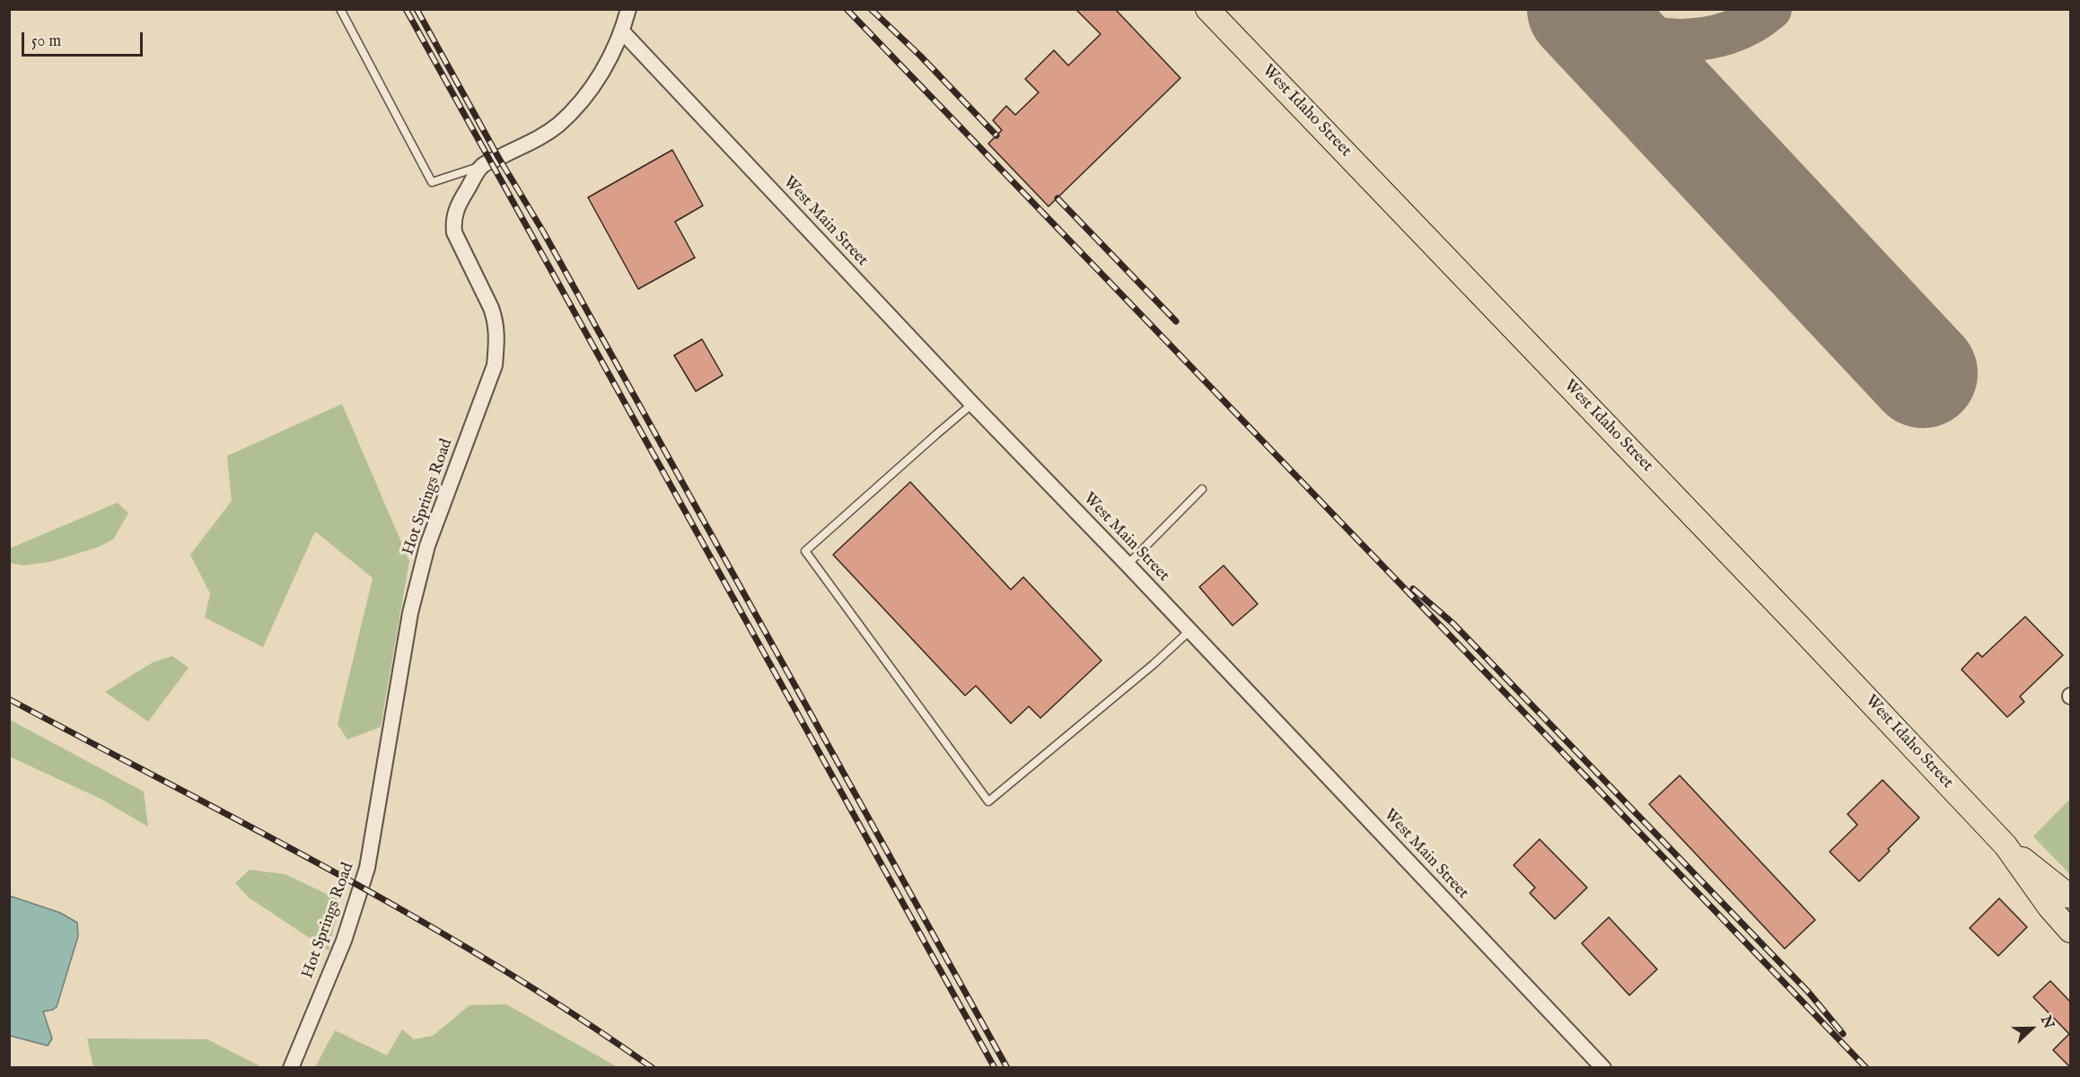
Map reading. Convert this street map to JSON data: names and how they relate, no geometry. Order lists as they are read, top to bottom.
{
  "streets": {
    "main road": ["West Idaho Street"],
    "street": ["West Main Street", "Hot Springs Road"]
  },
  "scale_bar": "50 m",
  "north": "right"
}
